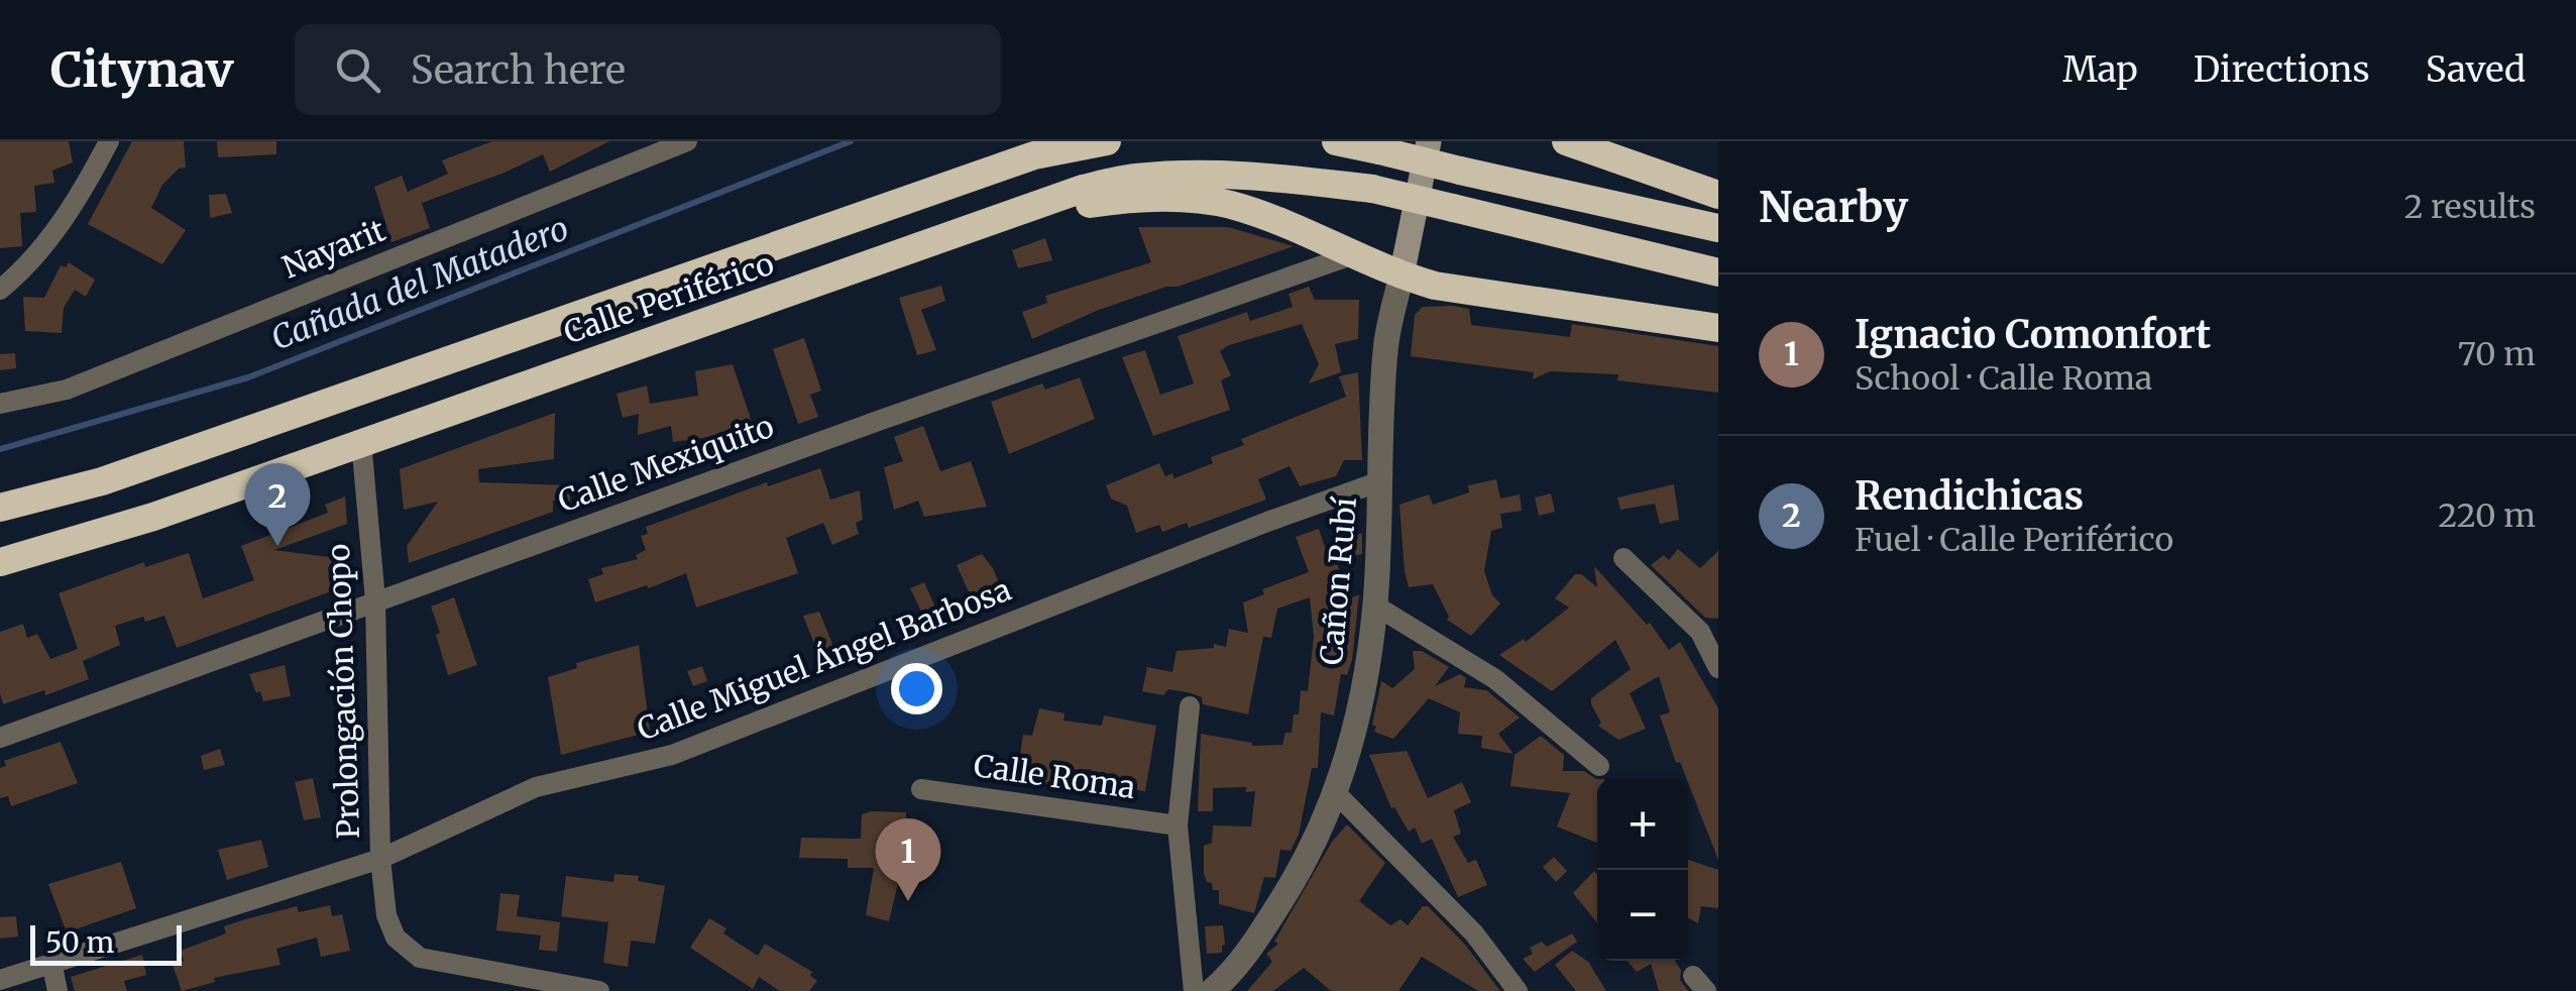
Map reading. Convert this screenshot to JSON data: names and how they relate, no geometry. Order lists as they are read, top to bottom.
{
  "streets": {
    "highway": ["Calle Periférico"],
    "main road": ["Cañon Rubí"],
    "street": [
      "Nayarit",
      "Calle Mexiquito",
      "Calle Miguel Ángel Barbosa",
      "Prolongación Chopo",
      "Calle Roma"
    ]
  },
  "crossings": [
    ["Calle Periférico", "Prolongación Chopo"],
    ["Calle Mexiquito", "Prolongación Chopo"],
    ["Cañon Rubí", "Calle Miguel Ángel Barbosa"],
    ["Calle Miguel Ángel Barbosa", "Prolongación Chopo"]
  ],
  "water": ["Cañada del Matadero"],
  "scale_bar": "50 m",
  "page": {
    "header": "Citynav",
    "search": "Search here",
    "nav": ["Map", "Directions", "Saved"],
    "heading": ["Nearby", "2 results"],
    "list": [
      {
        "mark": "1",
        "name": "Ignacio Comonfort",
        "note": "School · Calle Roma",
        "value": "70 m"
      },
      {
        "mark": "2",
        "name": "Rendichicas",
        "note": "Fuel · Calle Periférico",
        "value": "220 m"
      }
    ],
    "pins": ["2", "1"],
    "map_buttons": ["+", "−"],
    "scale": "50 m"
  }
}
